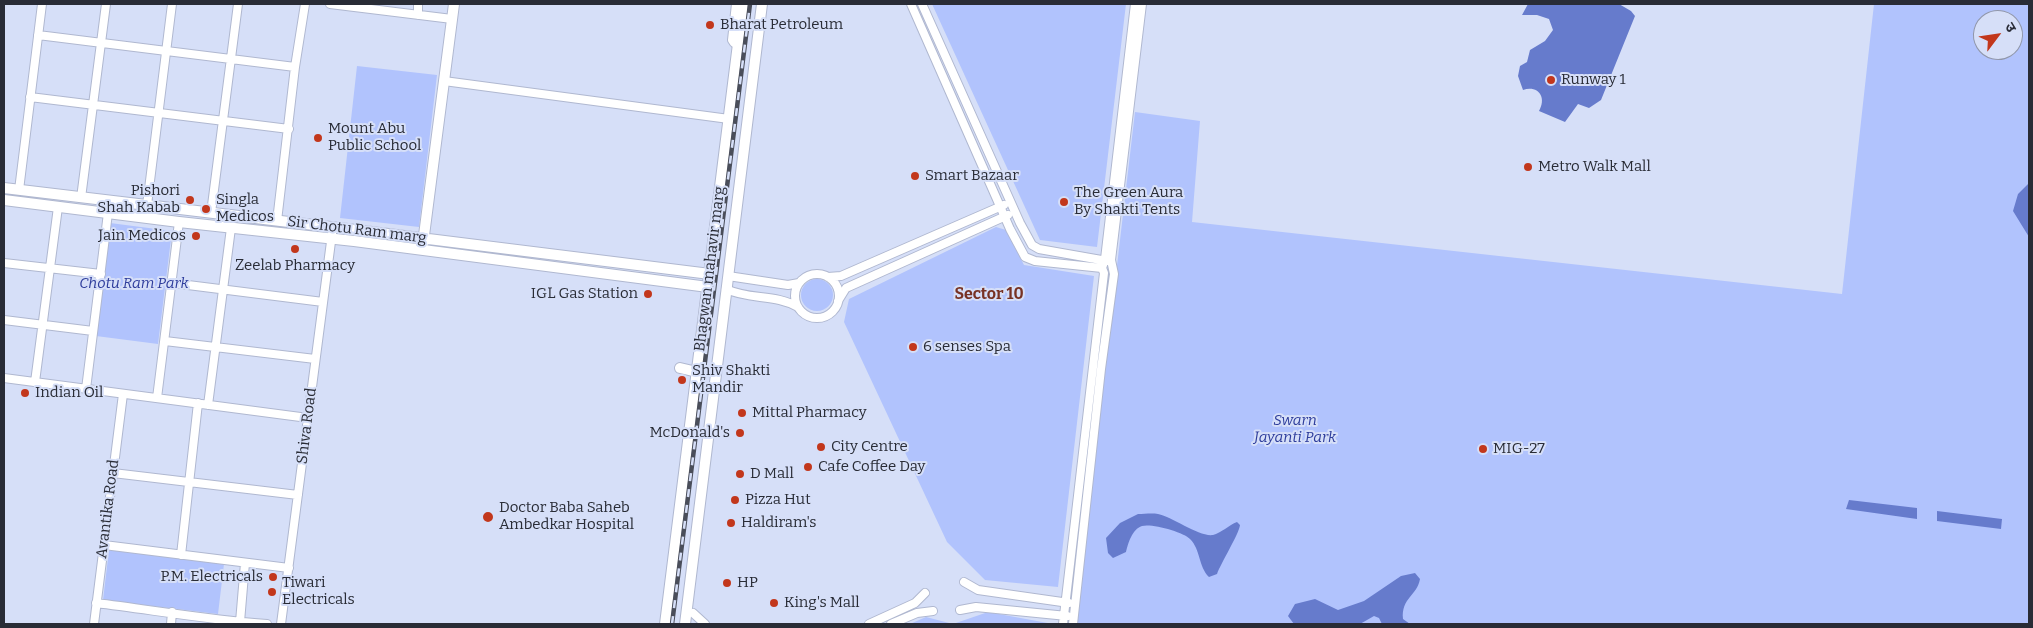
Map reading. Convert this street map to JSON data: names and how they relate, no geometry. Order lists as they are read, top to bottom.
{
  "streets": {
    "street": [
      "Sir Chotu Ram marg",
      "Bhagwan mahavir marg",
      "Shiva Road",
      "Avantika Road"
    ]
  },
  "crossings": [
    ["Sir Chotu Ram marg", "Bhagwan mahavir marg"],
    ["Sir Chotu Ram marg", "Shiva Road"]
  ],
  "districts": ["Sector 10"],
  "parks": ["Chotu Ram Park", "Swarn Jayanti Park"],
  "places": [
    "Bharat Petroleum",
    "Runway 1",
    "Mount Abu Public School",
    "Metro Walk Mall",
    "Smart Bazaar",
    "Pishori Shah Kabab",
    "The Green Aura By Shakti Tents",
    "Singla Medicos",
    "Jain Medicos",
    "Zeelab Pharmacy",
    "IGL Gas Station",
    "6 senses Spa",
    "Shiv Shakti Mandir",
    "Indian Oil",
    "Mittal Pharmacy",
    "McDonald's",
    "City Centre",
    "MIG-27",
    "Cafe Coffee Day",
    "D Mall",
    "Pizza Hut",
    "Doctor Baba Saheb Ambedkar Hospital",
    "Haldiram's",
    "P.M. Electricals",
    "HP",
    "Tiwari Electricals",
    "King's Mall"
  ],
  "north": "top right"
}
